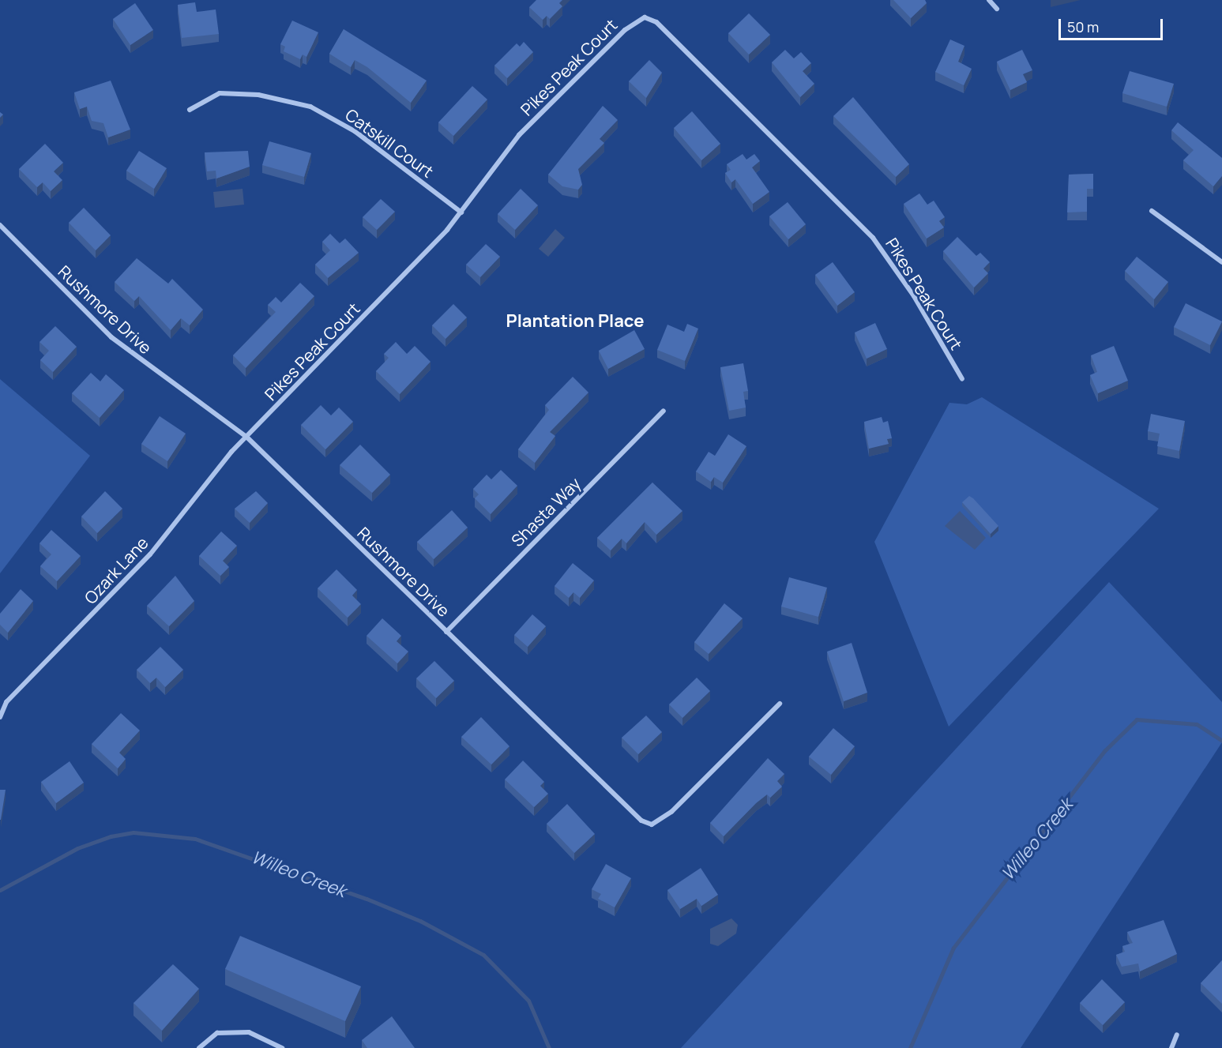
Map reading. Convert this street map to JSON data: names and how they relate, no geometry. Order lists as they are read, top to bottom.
{
  "streets": {
    "street": [
      "Pikes Peak Court",
      "Catskill Court",
      "Rushmore Drive",
      "Shasta Way",
      "Ozark Lane"
    ]
  },
  "crossings": [
    ["Pikes Peak Court", "Catskill Court"],
    ["Pikes Peak Court", "Rushmore Drive"],
    ["Pikes Peak Court", "Ozark Lane"],
    ["Rushmore Drive", "Shasta Way"],
    ["Rushmore Drive", "Ozark Lane"]
  ],
  "districts": ["Plantation Place"],
  "water": ["Willeo Creek"],
  "scale_bar": "50 m"
}
